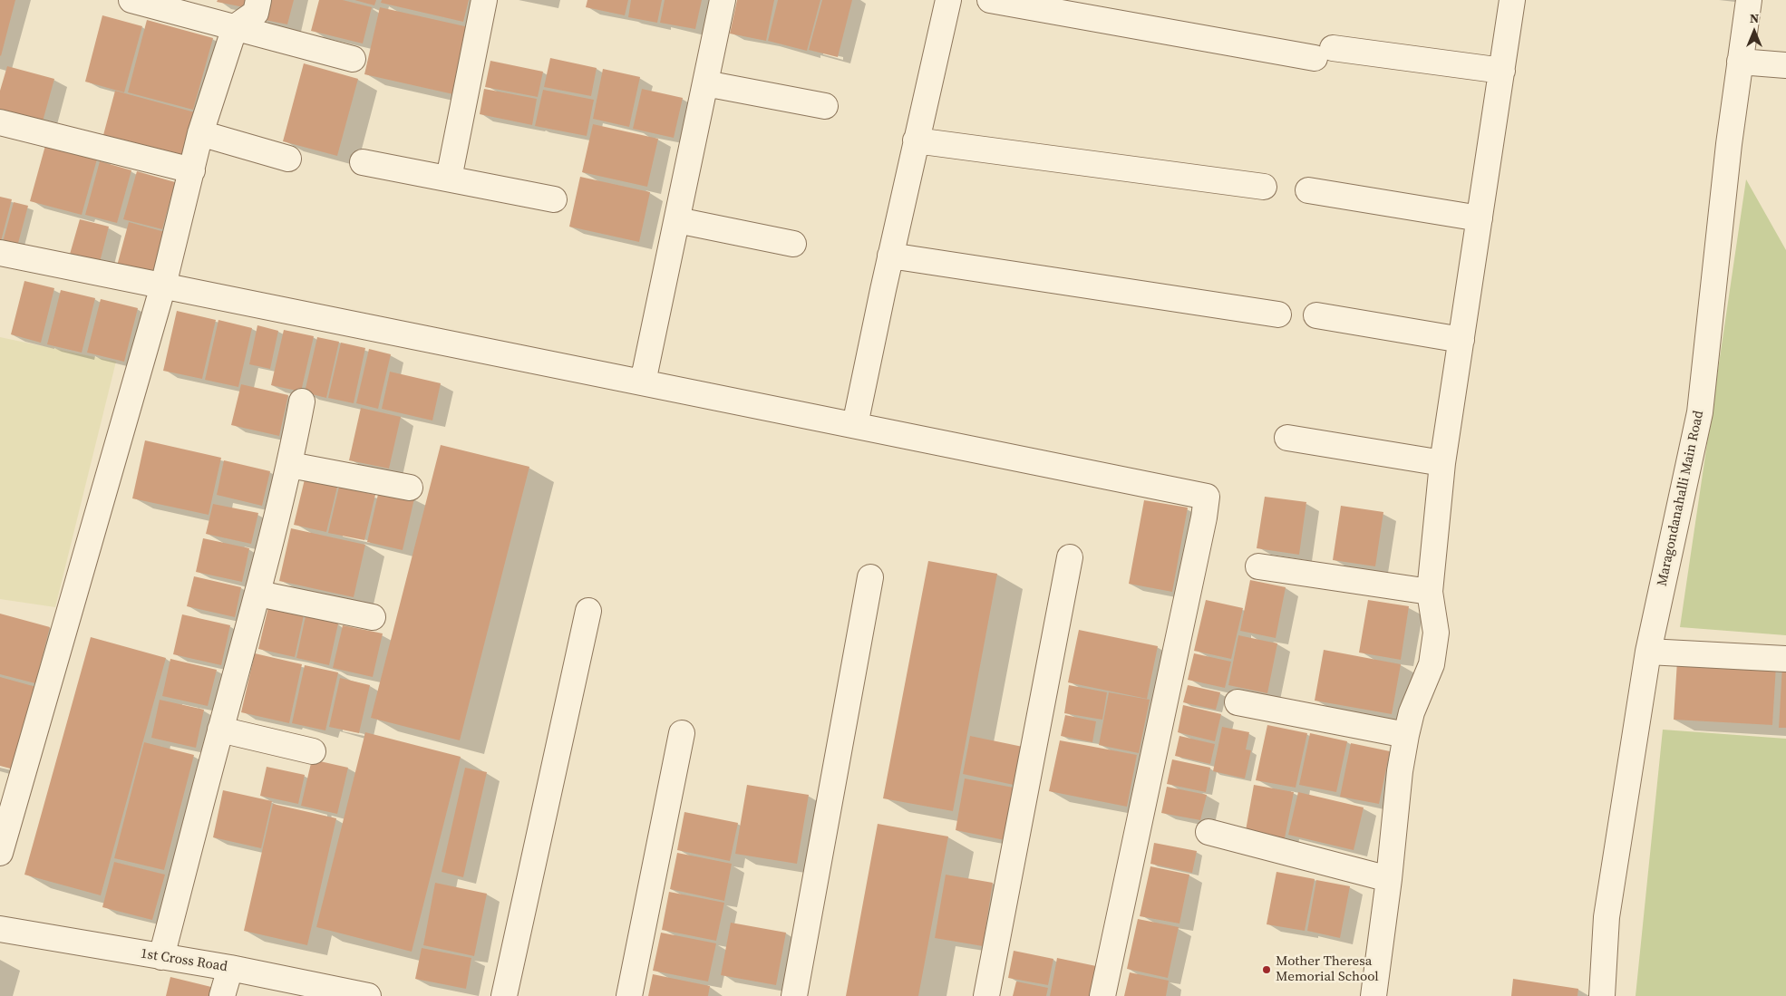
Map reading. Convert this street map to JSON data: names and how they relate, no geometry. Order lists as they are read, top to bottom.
{
  "streets": {
    "street": ["Maragondanahalli Main Road", "1st Cross Road"]
  },
  "places": ["Mother Theresa Memorial School"],
  "north": "top"
}
